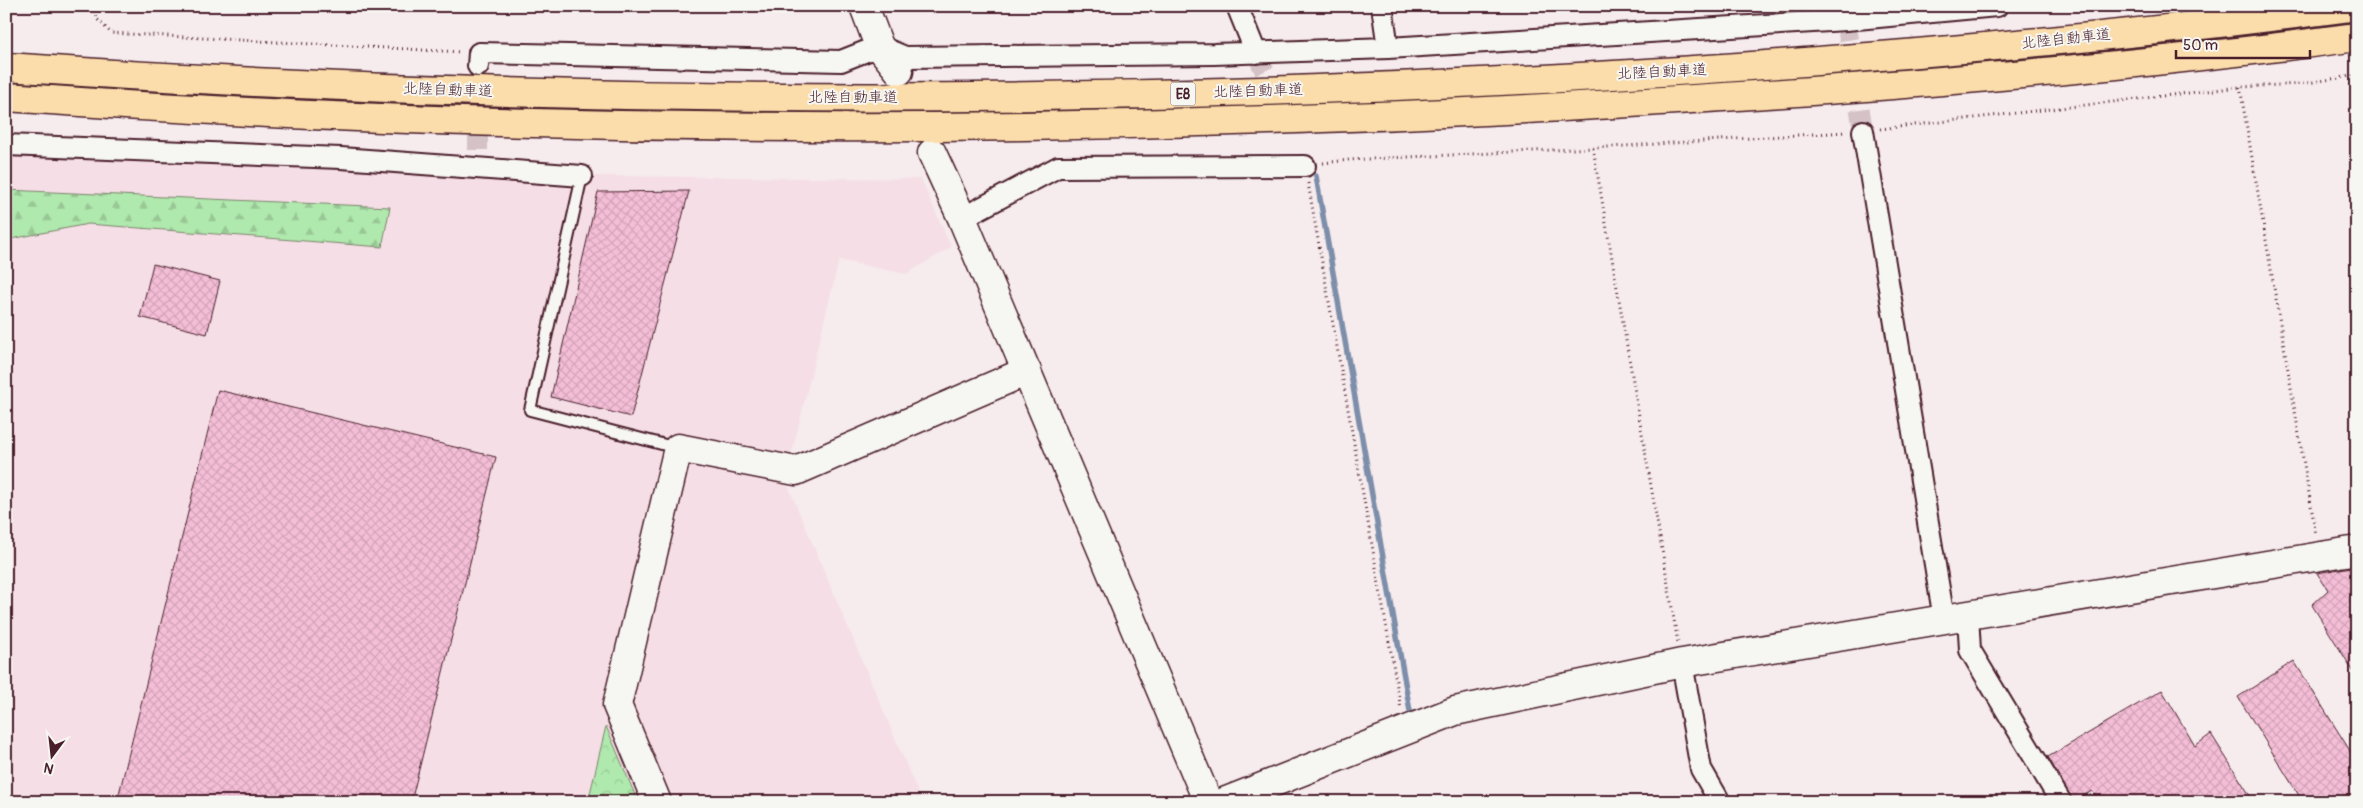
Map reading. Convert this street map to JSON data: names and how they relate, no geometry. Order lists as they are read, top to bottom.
{
  "streets": {
    "highway": ["北陸自動車道", "E8"]
  },
  "scale_bar": "50 m",
  "north": "bottom"
}
